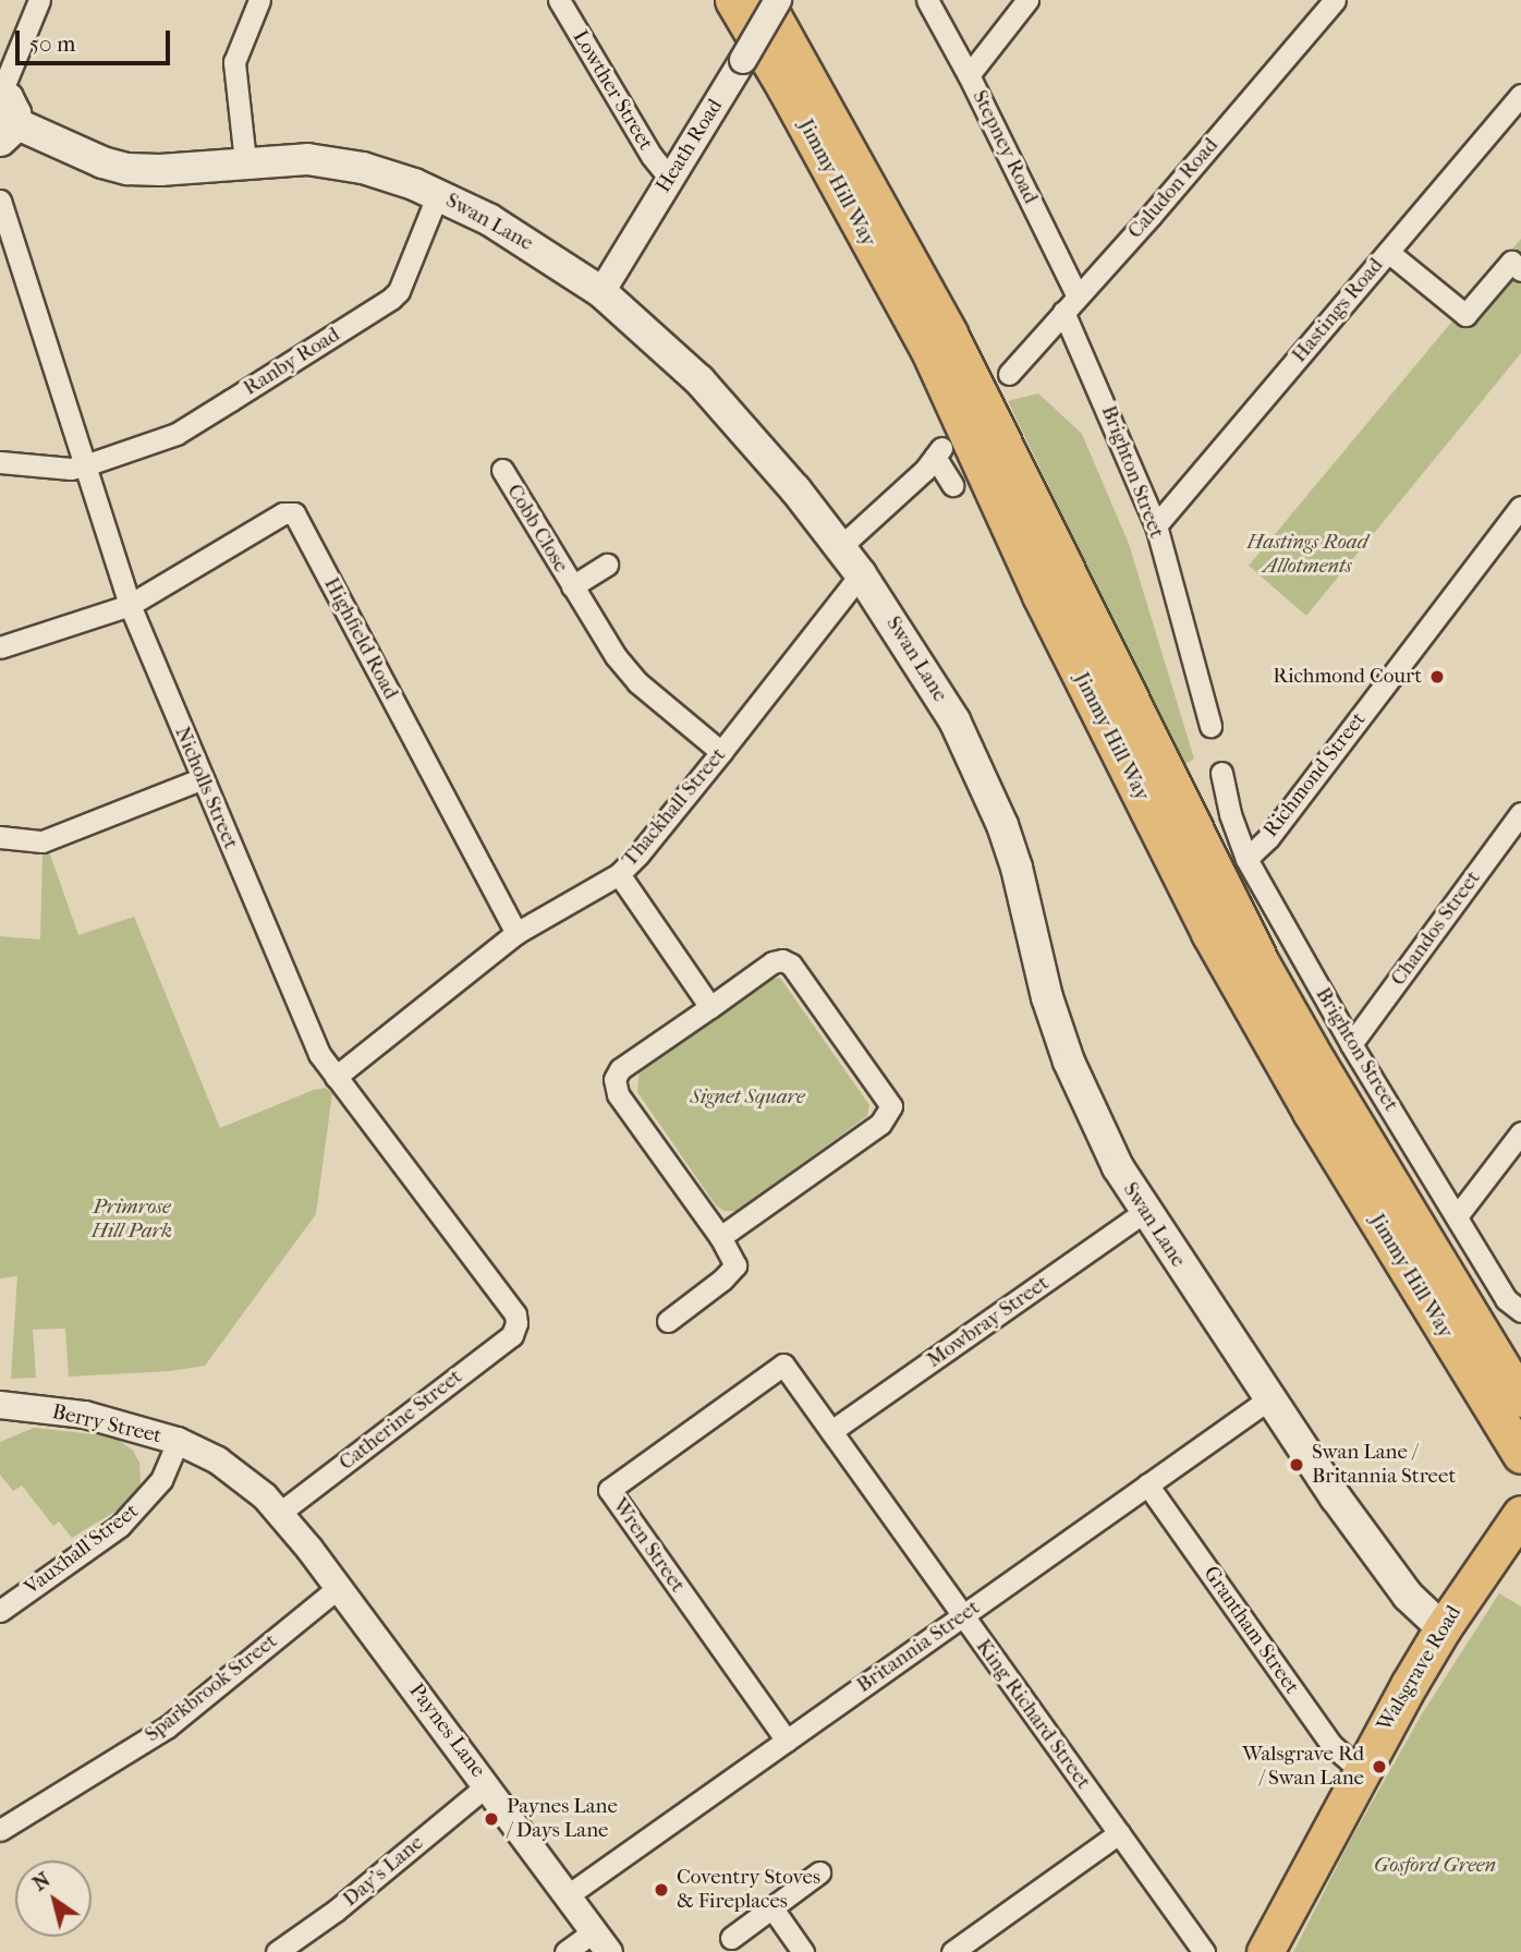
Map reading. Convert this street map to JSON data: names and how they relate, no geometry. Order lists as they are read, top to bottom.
{
  "streets": {
    "highway": ["Jimmy Hill Way", "Walsgrave Road"],
    "main road": ["Swan Lane"],
    "street": [
      "Lowther Street",
      "Heath Road",
      "Stepney Road",
      "Caludon Road",
      "Hastings Road",
      "Ranby Road",
      "Brighton Street",
      "Cobb Close",
      "Highfield Road",
      "Richmond Street",
      "Nicholls Street",
      "Thackhall Street",
      "Chandos Street",
      "Mowbray Street",
      "Catherine Street",
      "Berry Street",
      "Wren Street",
      "Vauxhall Street",
      "Grantham Street",
      "Britannia Street",
      "Sparkbrook Street",
      "King Richard Street",
      "Paynes Lane",
      "Day's Lane"
    ]
  },
  "crossings": [
    ["Lowther Street", "Heath Road"],
    ["Heath Road", "Swan Lane"],
    ["Stepney Road", "Caludon Road"],
    ["Stepney Road", "Brighton Street"],
    ["Caludon Road", "Brighton Street"],
    ["Swan Lane", "Ranby Road"],
    ["Swan Lane", "Thackhall Street"],
    ["Swan Lane", "Mowbray Street"],
    ["Swan Lane", "Britannia Street"],
    ["Swan Lane", "Walsgrave Road"],
    ["Hastings Road", "Brighton Street"],
    ["Ranby Road", "Nicholls Street"],
    ["Brighton Street", "Richmond Street"],
    ["Brighton Street", "Chandos Street"],
    ["Cobb Close", "Thackhall Street"],
    ["Highfield Road", "Nicholls Street"],
    ["Highfield Road", "Thackhall Street"],
    ["Nicholls Street", "Thackhall Street"],
    ["Nicholls Street", "Catherine Street"],
    ["Mowbray Street", "King Richard Street"],
    ["Catherine Street", "Berry Street"],
    ["Catherine Street", "Paynes Lane"],
    ["Berry Street", "Vauxhall Street"],
    ["Berry Street", "Paynes Lane"],
    ["Wren Street", "Britannia Street"],
    ["Wren Street", "King Richard Street"],
    ["Grantham Street", "Britannia Street"],
    ["Grantham Street", "Walsgrave Road"],
    ["Britannia Street", "King Richard Street"],
    ["Britannia Street", "Paynes Lane"],
    ["Sparkbrook Street", "Paynes Lane"],
    ["Paynes Lane", "Day's Lane"]
  ],
  "parks": [
    "Hastings Road Allotments",
    "Signet Square",
    "Primrose Hill Park",
    "Gosford Green"
  ],
  "places": [
    "Richmond Court",
    "Swan Lane / Britannia Street",
    "Walsgrave Rd / Swan Lane",
    "Paynes Lane / Days Lane",
    "Coventry Stoves & Fireplaces"
  ],
  "scale_bar": "50 m",
  "north": "top left"
}
